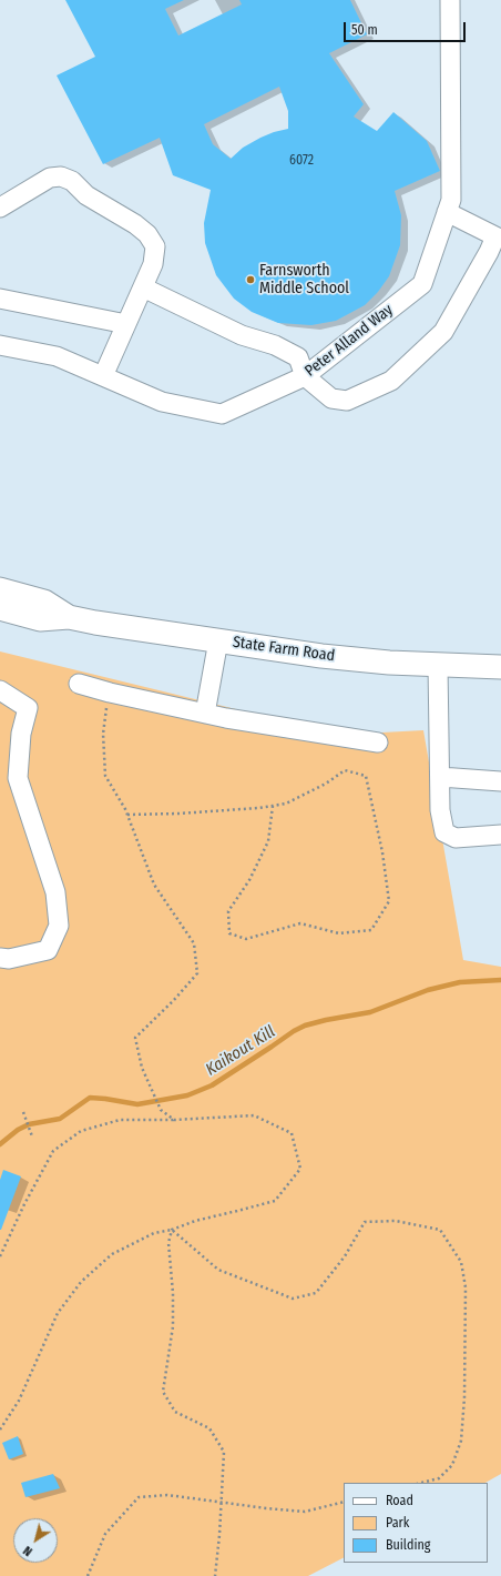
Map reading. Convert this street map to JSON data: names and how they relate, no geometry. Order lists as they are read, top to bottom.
{
  "streets": {
    "main road": ["State Farm Road"],
    "lane": ["Peter Alland Way"]
  },
  "water": ["Kaikout Kill"],
  "places": ["Farnsworth Middle School"],
  "house_numbers": ["6072"],
  "legend": ["Road", "Park", "Building"],
  "scale_bar": "50 m",
  "north": "bottom left"
}
